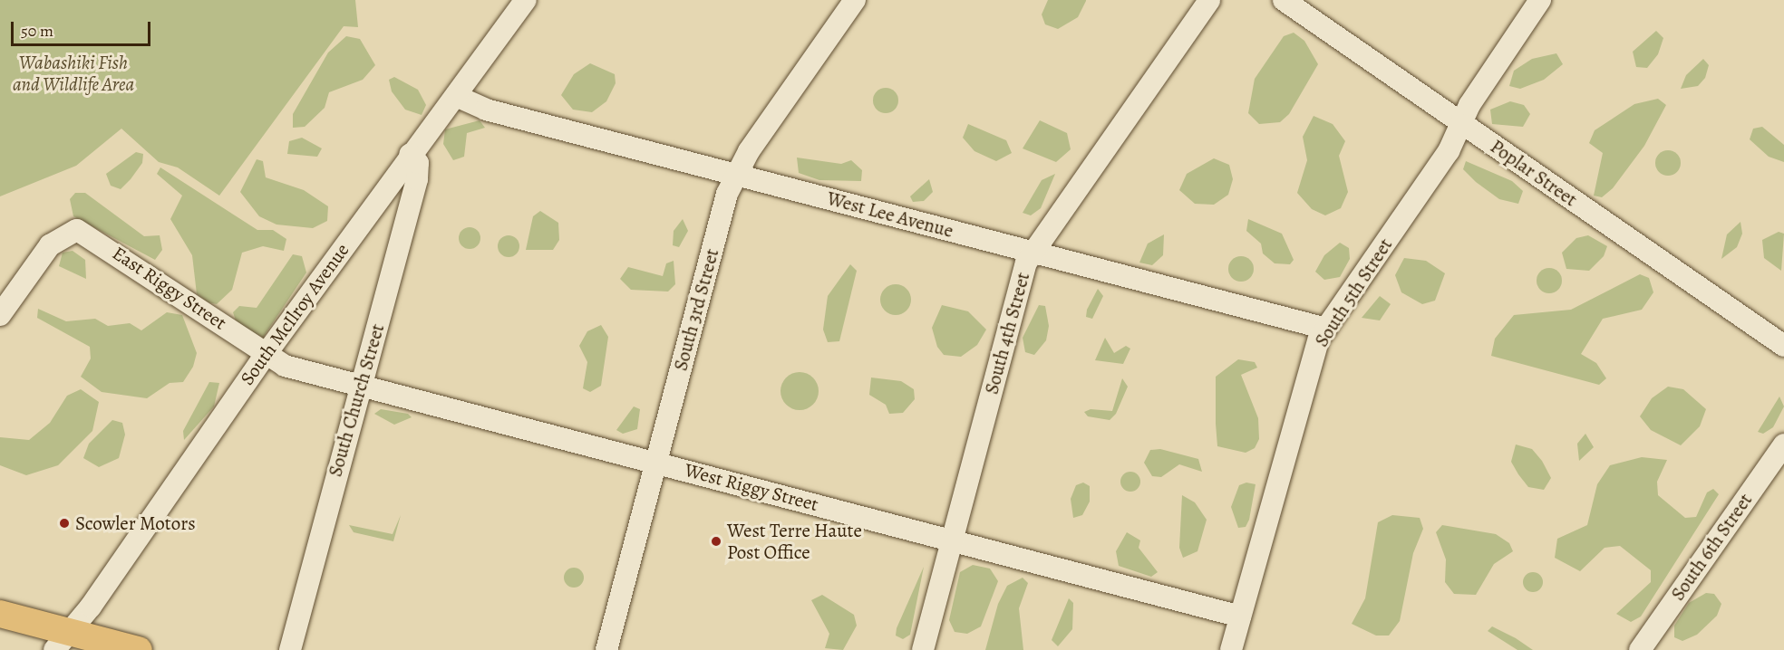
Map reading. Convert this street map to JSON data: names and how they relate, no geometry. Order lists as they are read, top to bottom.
{
  "streets": {
    "street": [
      "Poplar Street",
      "West Lee Avenue",
      "East Riggy Street",
      "South 5th Street",
      "South 3rd Street",
      "South McIlroy Avenue",
      "South 4th Street",
      "South Church Street",
      "West Riggy Street",
      "South 6th Street"
    ]
  },
  "crossings": [
    ["Poplar Street", "South 5th Street"],
    ["West Lee Avenue", "South 5th Street"],
    ["West Lee Avenue", "South 3rd Street"],
    ["West Lee Avenue", "South McIlroy Avenue"],
    ["West Lee Avenue", "South 4th Street"],
    ["East Riggy Street", "South McIlroy Avenue"],
    ["East Riggy Street", "West Riggy Street"],
    ["South 5th Street", "West Riggy Street"],
    ["South 3rd Street", "West Riggy Street"],
    ["South McIlroy Avenue", "South Church Street"],
    ["South McIlroy Avenue", "West Riggy Street"],
    ["South 4th Street", "West Riggy Street"],
    ["South Church Street", "West Riggy Street"]
  ],
  "parks": ["Wabashiki Fish and Wildlife Area"],
  "places": ["Scowler Motors", "West Terre Haute Post Office"],
  "scale_bar": "50 m"
}
